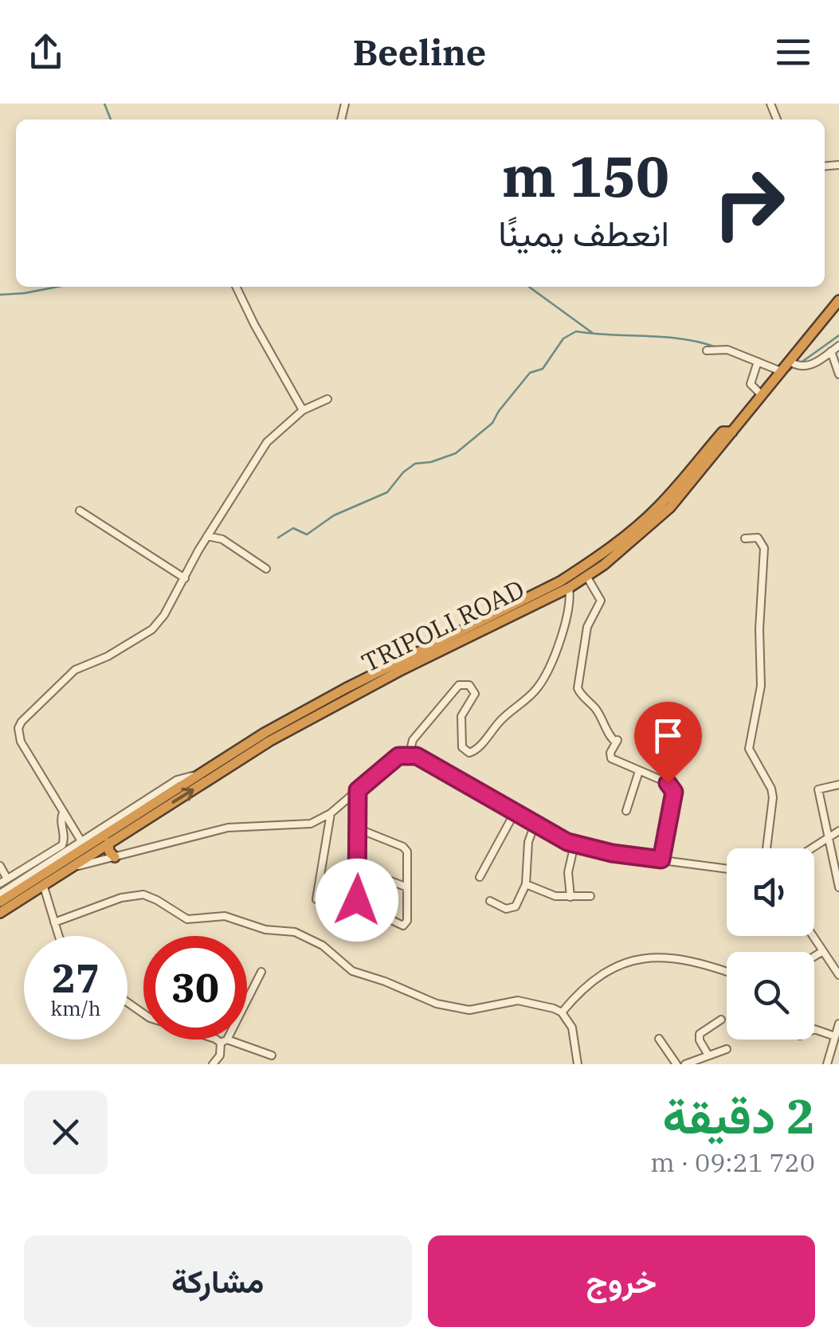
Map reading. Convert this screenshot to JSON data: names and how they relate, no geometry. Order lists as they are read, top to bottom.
{
  "streets": {
    "highway": ["TRIPOLI ROAD"]
  },
  "page": {
    "header": "Beeline",
    "turn": ["150 m", "انعطف يمينًا"],
    "speed": "27 km/h",
    "limit": "30",
    "heading": ["2 دقيقة", "720 m · 09:21"],
    "buttons": ["خروج", "مشاركة"]
  }
}
